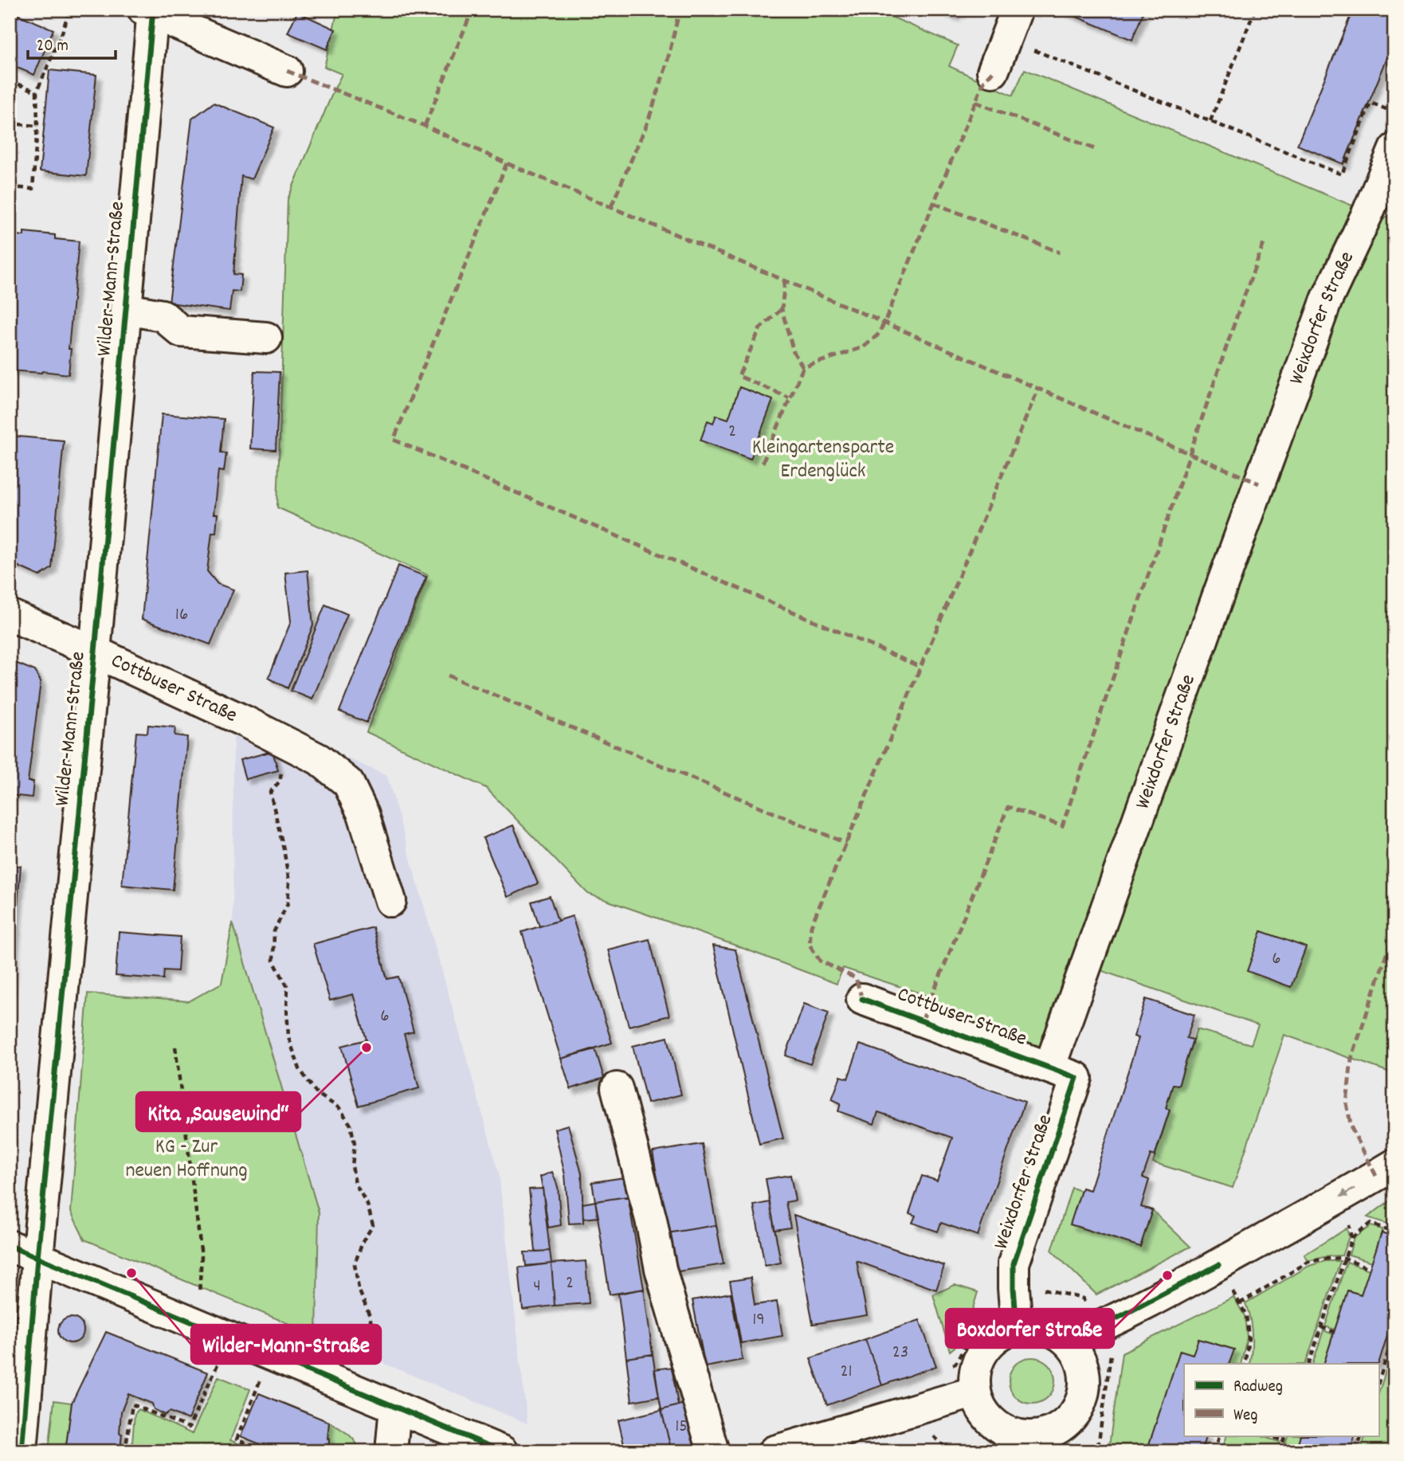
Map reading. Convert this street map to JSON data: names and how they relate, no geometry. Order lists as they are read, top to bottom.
{
  "streets": {
    "street": ["Wilder-Mann-Straße", "Weixdorfer Straße", "Cottbuser Straße"]
  },
  "crossings": [
    ["Wilder-Mann-Straße", "Cottbuser Straße"],
    ["Weixdorfer Straße", "Cottbuser Straße"]
  ],
  "parks": ["Kleingartensparte Erdenglück", "KG - Zur neuen Hoffnung"],
  "places": ["Kita „Sausewind“", "Wilder-Mann-Straße", "Boxdorfer Straße"],
  "house_numbers": [
    "2",
    "16",
    "6",
    "6",
    "2",
    "4",
    "19",
    "23",
    "21",
    "15"
  ],
  "legend": ["Radweg", "Weg"],
  "scale_bar": "20 m"
}
